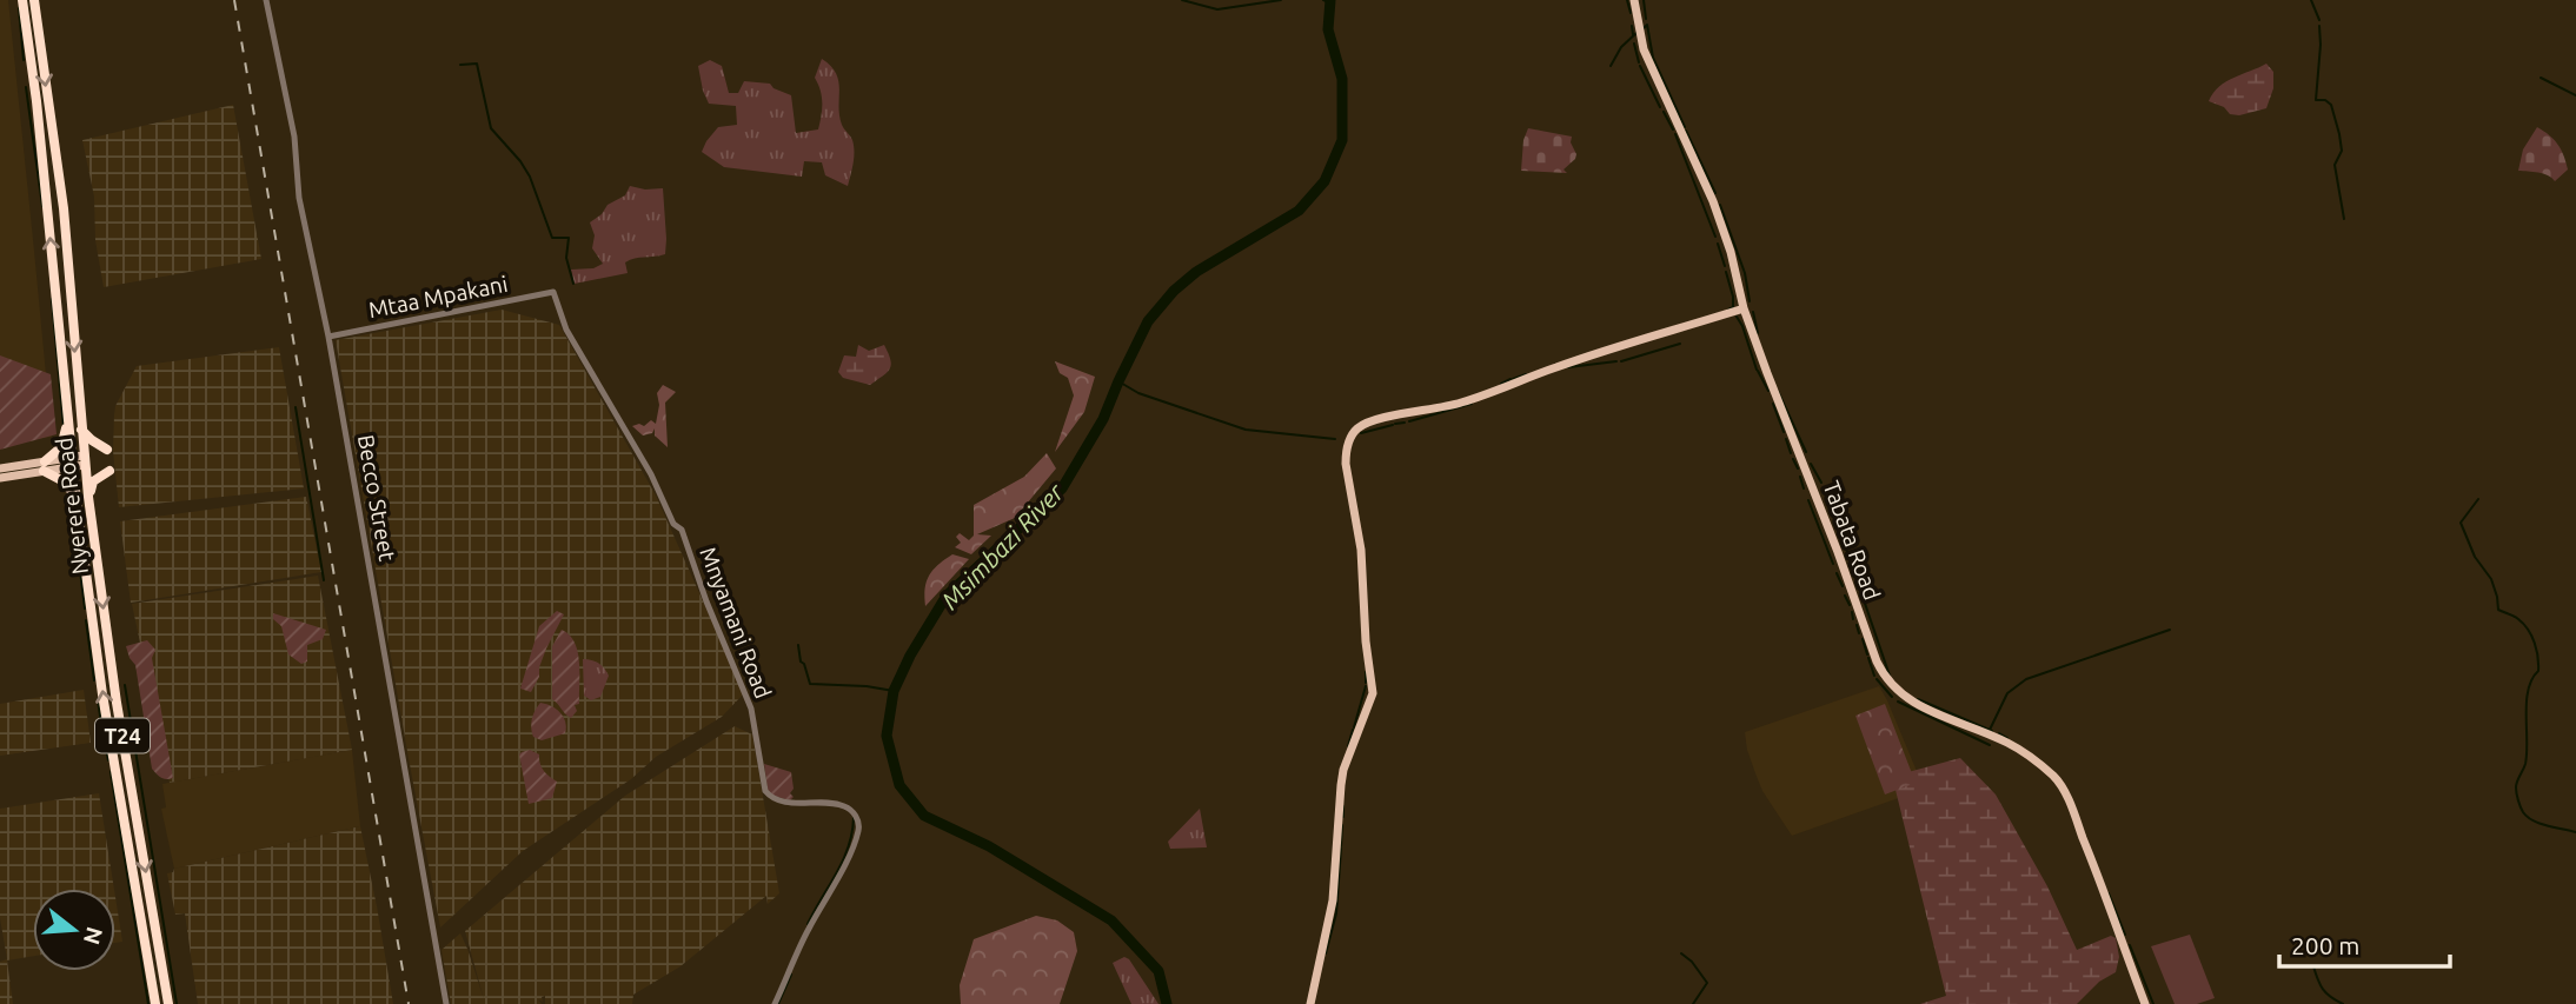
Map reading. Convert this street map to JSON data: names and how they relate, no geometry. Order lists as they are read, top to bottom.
{
  "streets": {
    "highway": ["Nyerere Road", "T24"],
    "main road": ["Tabata Road"],
    "street": ["Mtaa Mpakani", "Becco Street", "Mnyamani Road"]
  },
  "crossings": [
    ["Mtaa Mpakani", "Becco Street"],
    ["Mtaa Mpakani", "Mnyamani Road"]
  ],
  "water": ["Msimbazi River"],
  "scale_bar": "200 m",
  "north": "right"
}
